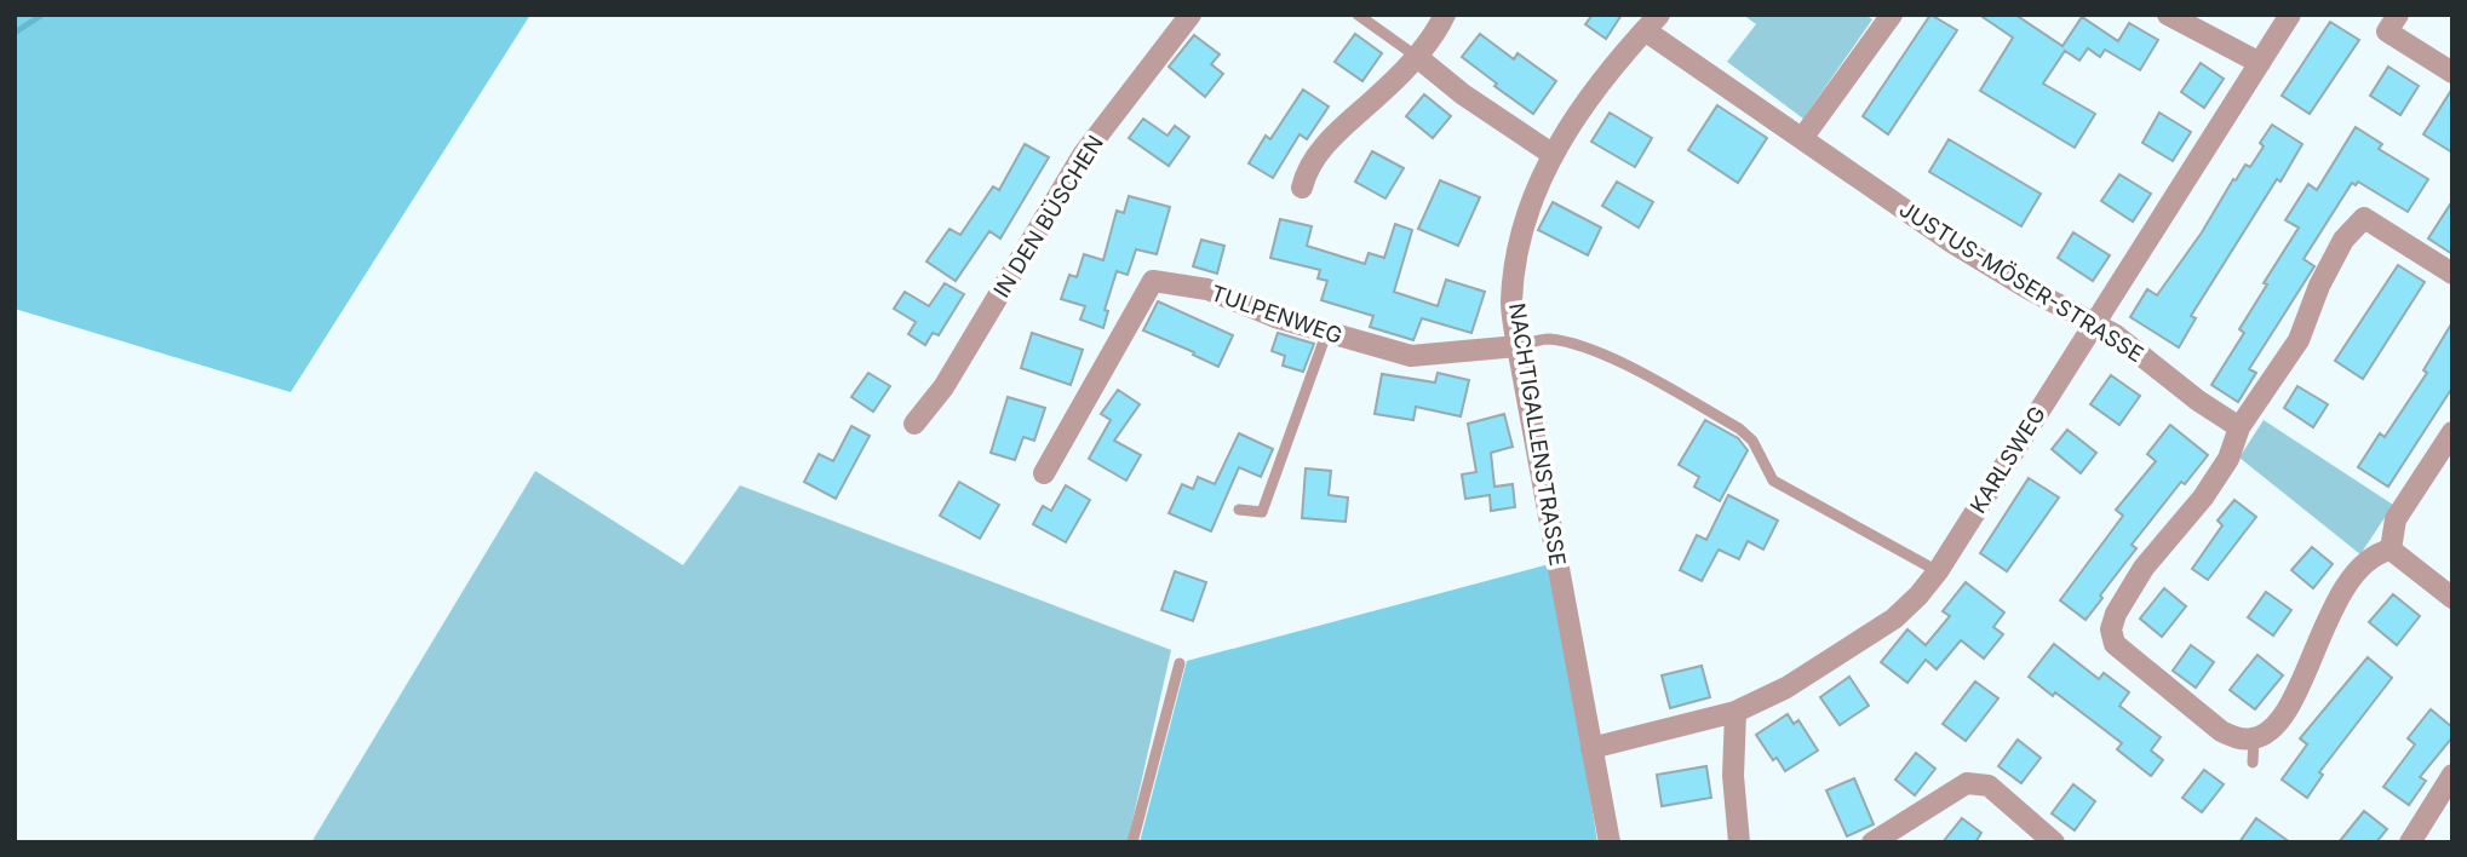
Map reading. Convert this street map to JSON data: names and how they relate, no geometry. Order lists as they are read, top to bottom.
{
  "streets": {
    "street": [
      "IN DEN BÜSCHEN",
      "JUSTUS-MÖSER-STRASSE",
      "TULPENWEG",
      "NACHTIGALLENSTRASSE",
      "KARLSWEG"
    ]
  },
  "crossings": [
    ["JUSTUS-MÖSER-STRASSE", "NACHTIGALLENSTRASSE"],
    ["JUSTUS-MÖSER-STRASSE", "KARLSWEG"],
    ["TULPENWEG", "NACHTIGALLENSTRASSE"],
    ["NACHTIGALLENSTRASSE", "KARLSWEG"]
  ]
}
